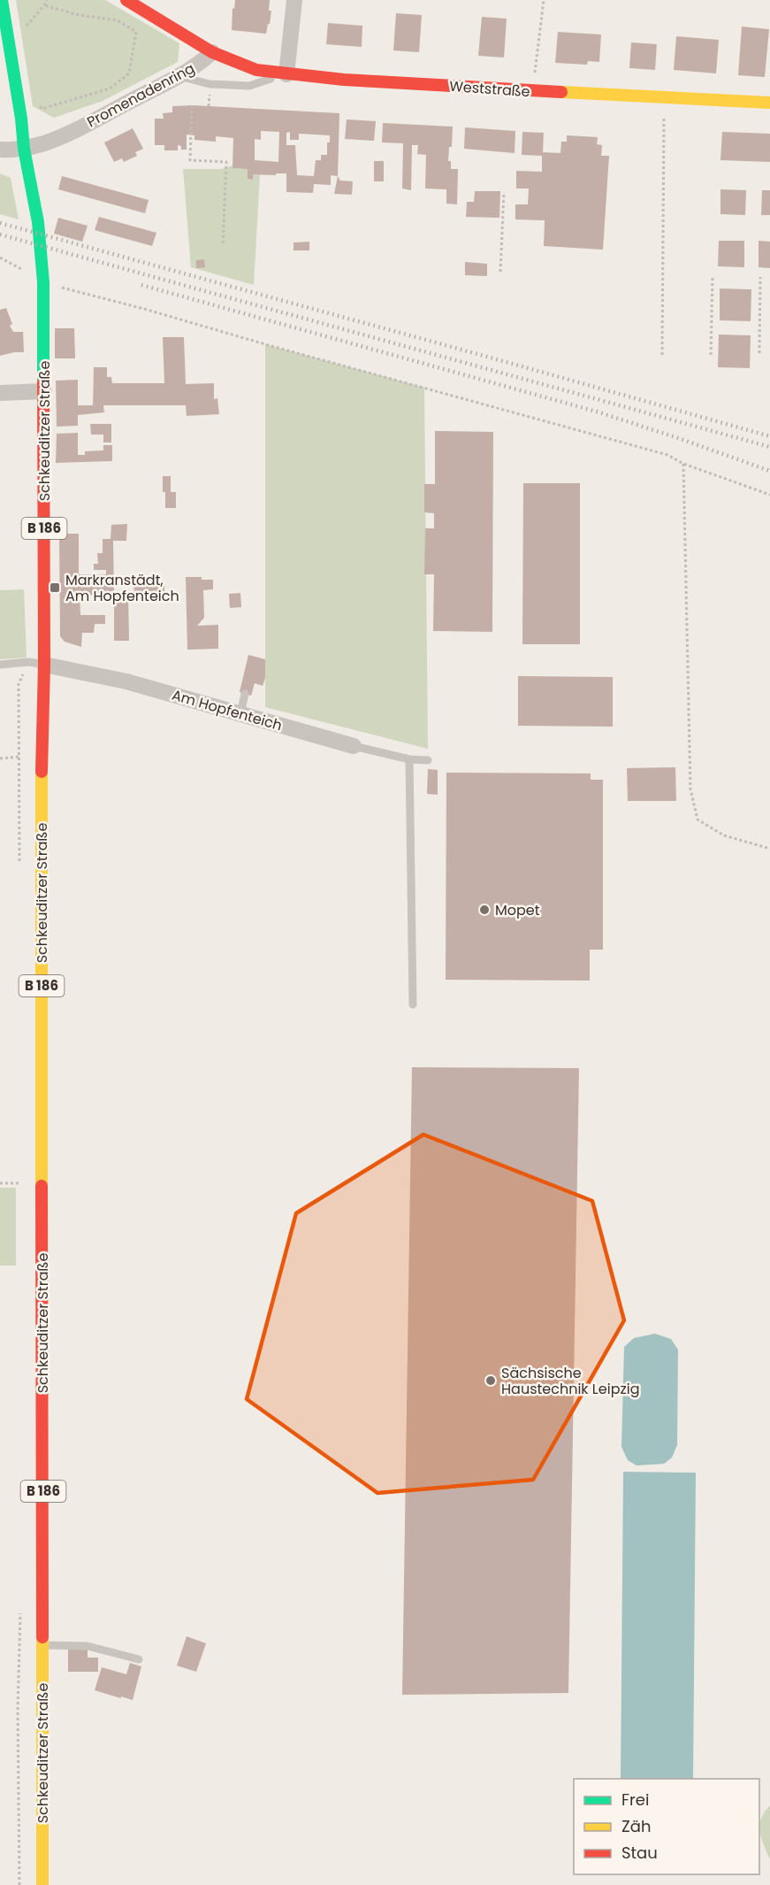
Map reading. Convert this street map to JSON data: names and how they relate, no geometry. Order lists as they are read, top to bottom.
{
  "streets": {
    "main road": [
      "Weststraße",
      "Promenadenring",
      "Schkeuditzer Straße",
      "B 186"
    ],
    "street": ["Am Hopfenteich"]
  },
  "crossings": [
    ["Weststraße", "Promenadenring"],
    ["Promenadenring", "Schkeuditzer Straße"],
    ["Schkeuditzer Straße", "Am Hopfenteich"]
  ],
  "places": {
    "transit": ["Markranstädt, Am Hopfenteich"],
    "other": ["Mopet", "Sächsische Haustechnik Leipzig"]
  },
  "legend": ["Frei", "Zäh", "Stau"]
}
